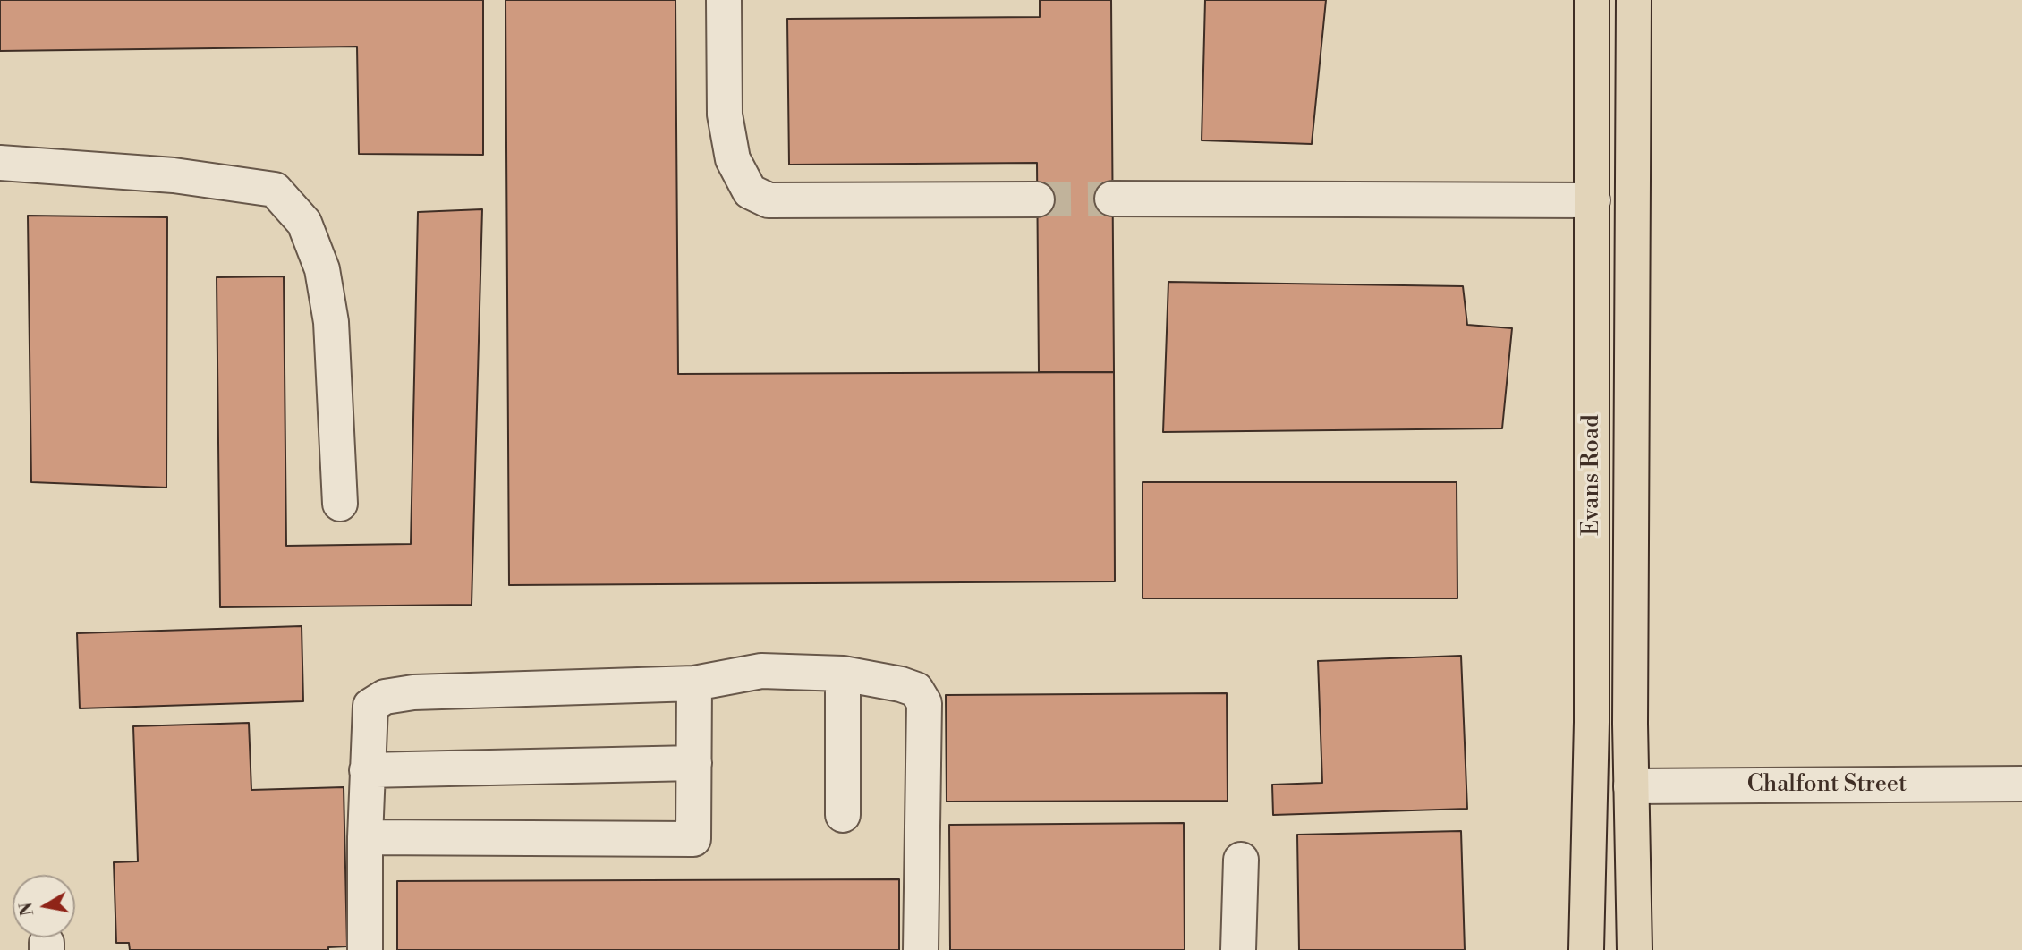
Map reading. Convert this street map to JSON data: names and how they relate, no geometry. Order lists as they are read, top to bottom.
{
  "streets": {
    "main road": ["Evans Road"],
    "street": ["Chalfont Street"]
  },
  "crossings": [
    ["Evans Road", "Chalfont Street"]
  ],
  "north": "left"
}
